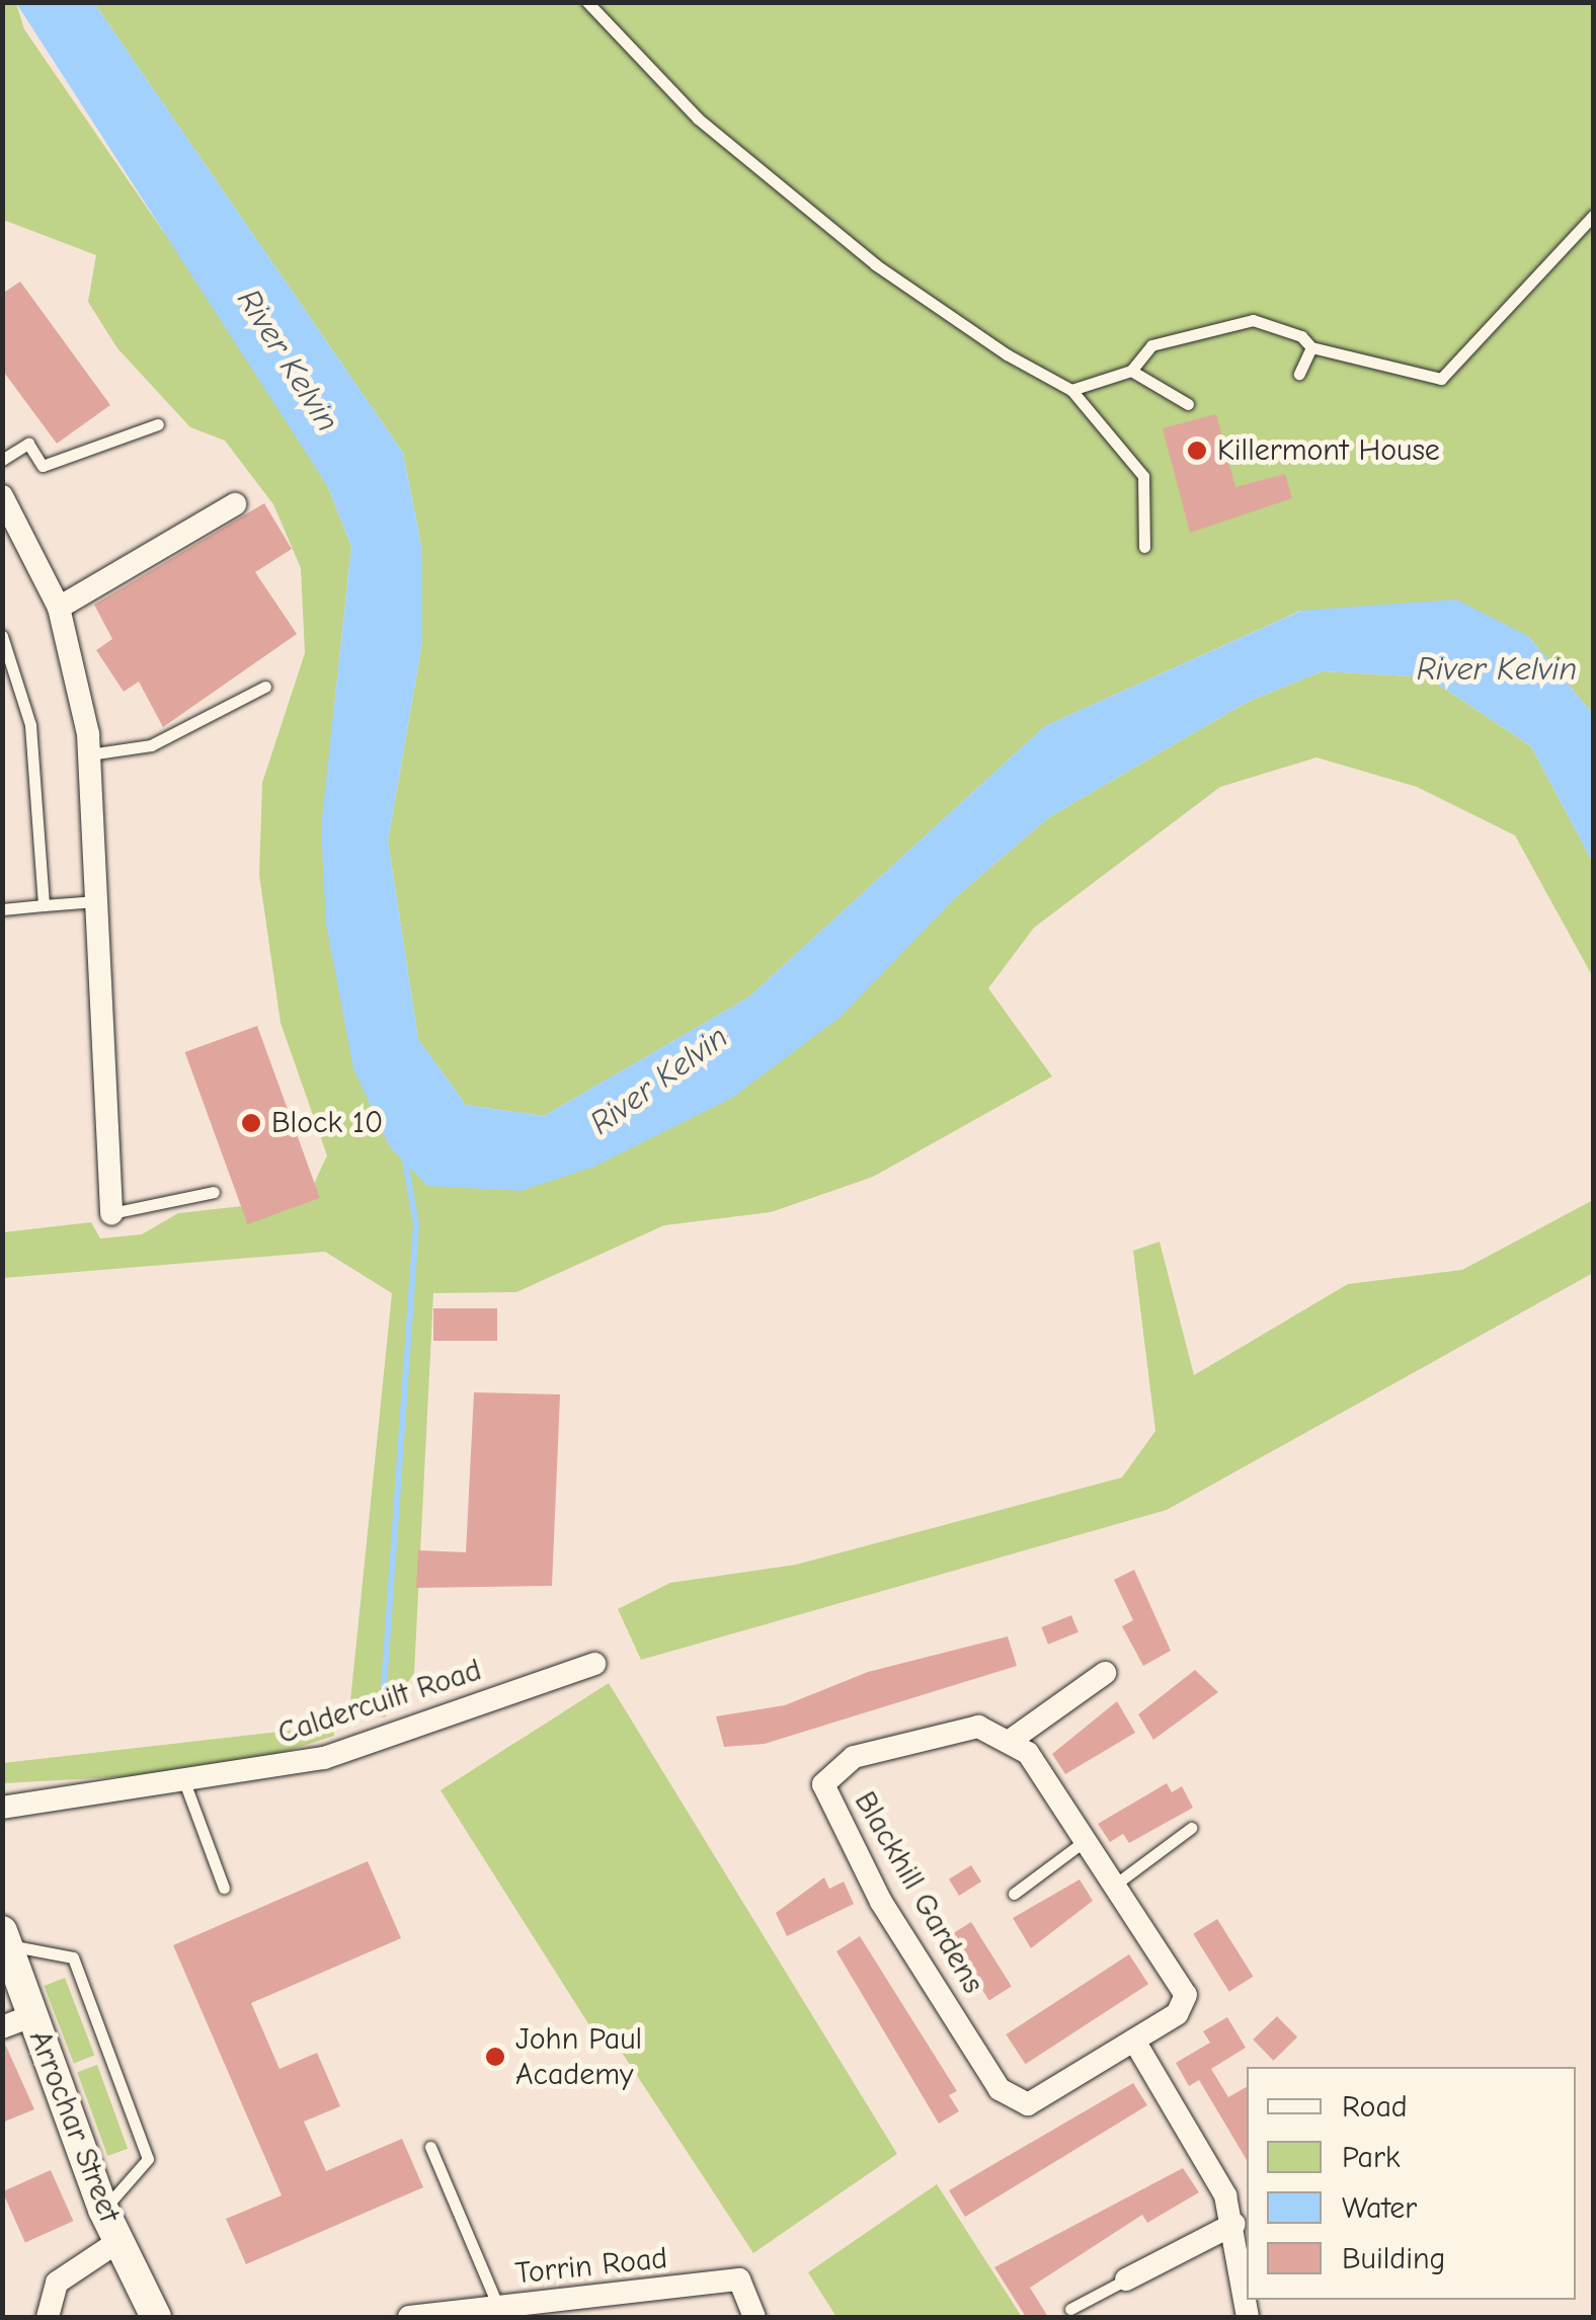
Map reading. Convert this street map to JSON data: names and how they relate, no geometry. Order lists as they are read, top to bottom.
{
  "streets": {
    "street": [
      "Caldercuilt Road",
      "Blackhill Gardens",
      "Arrochar Street",
      "Torrin Road"
    ]
  },
  "water": ["River Kelvin"],
  "places": ["Killermont House", "Block 10", "John Paul Academy"],
  "legend": [
    "Road",
    "Park",
    "Water",
    "Building"
  ]
}
